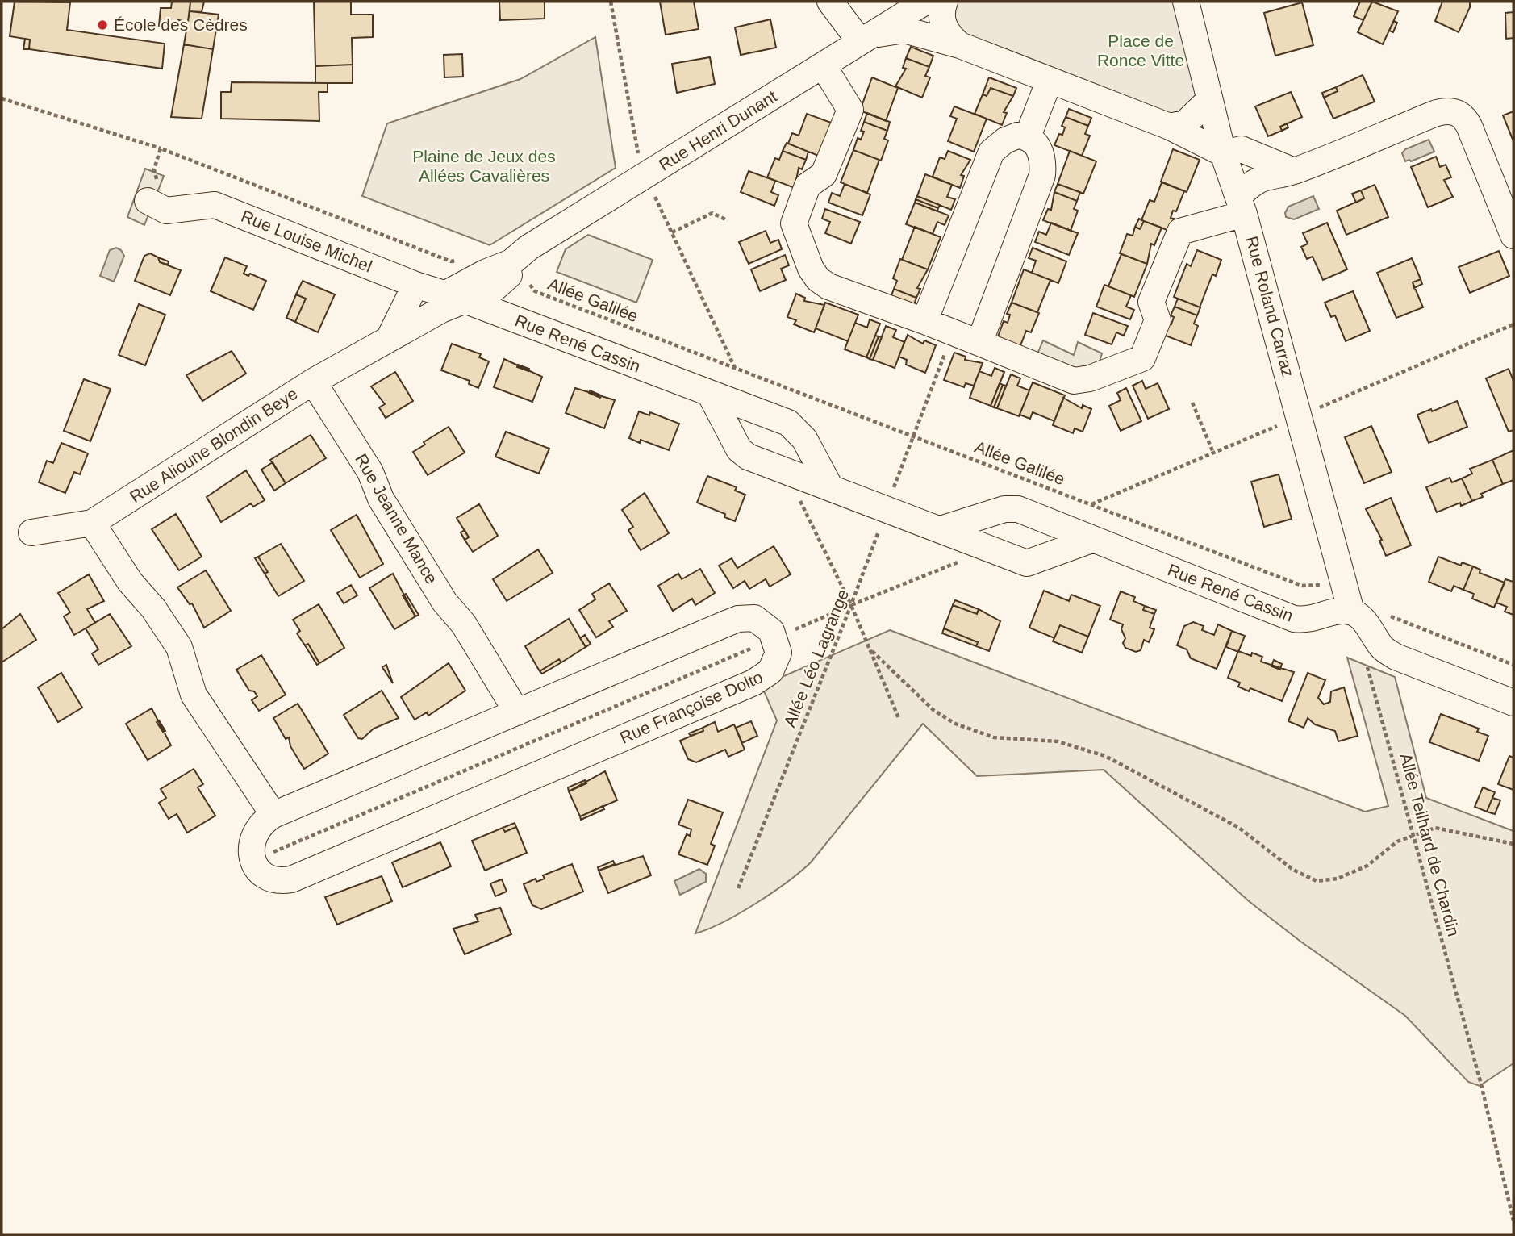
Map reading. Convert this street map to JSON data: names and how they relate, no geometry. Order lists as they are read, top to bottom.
{
  "streets": {
    "street": [
      "Rue Henri Dunant",
      "Rue Louise Michel",
      "Rue Roland Carraz",
      "Rue René Cassin",
      "Rue Alioune Blondin Beye",
      "Rue Jeanne Mance",
      "Rue Françoise Dolto"
    ],
    "path": ["Allée Galilée", "Allée Léo Lagrange", "Allée Teilhard de Chardin"]
  },
  "crossings": [
    ["Rue Henri Dunant", "Rue Louise Michel"],
    ["Rue Henri Dunant", "Allée Galilée"],
    ["Rue Henri Dunant", "Rue René Cassin"],
    ["Rue Henri Dunant", "Rue Alioune Blondin Beye"],
    ["Rue Louise Michel", "Rue René Cassin"],
    ["Rue Louise Michel", "Rue Alioune Blondin Beye"],
    ["Allée Galilée", "Rue Roland Carraz"],
    ["Allée Galilée", "Allée Léo Lagrange"],
    ["Rue Roland Carraz", "Rue René Cassin"],
    ["Rue René Cassin", "Rue Alioune Blondin Beye"],
    ["Rue Alioune Blondin Beye", "Rue Jeanne Mance"],
    ["Rue Jeanne Mance", "Rue Françoise Dolto"]
  ],
  "parks": ["Place de Ronce Vitte", "Plaine de Jeux des Allées Cavalières"],
  "places": ["École des Cèdres"]
}
